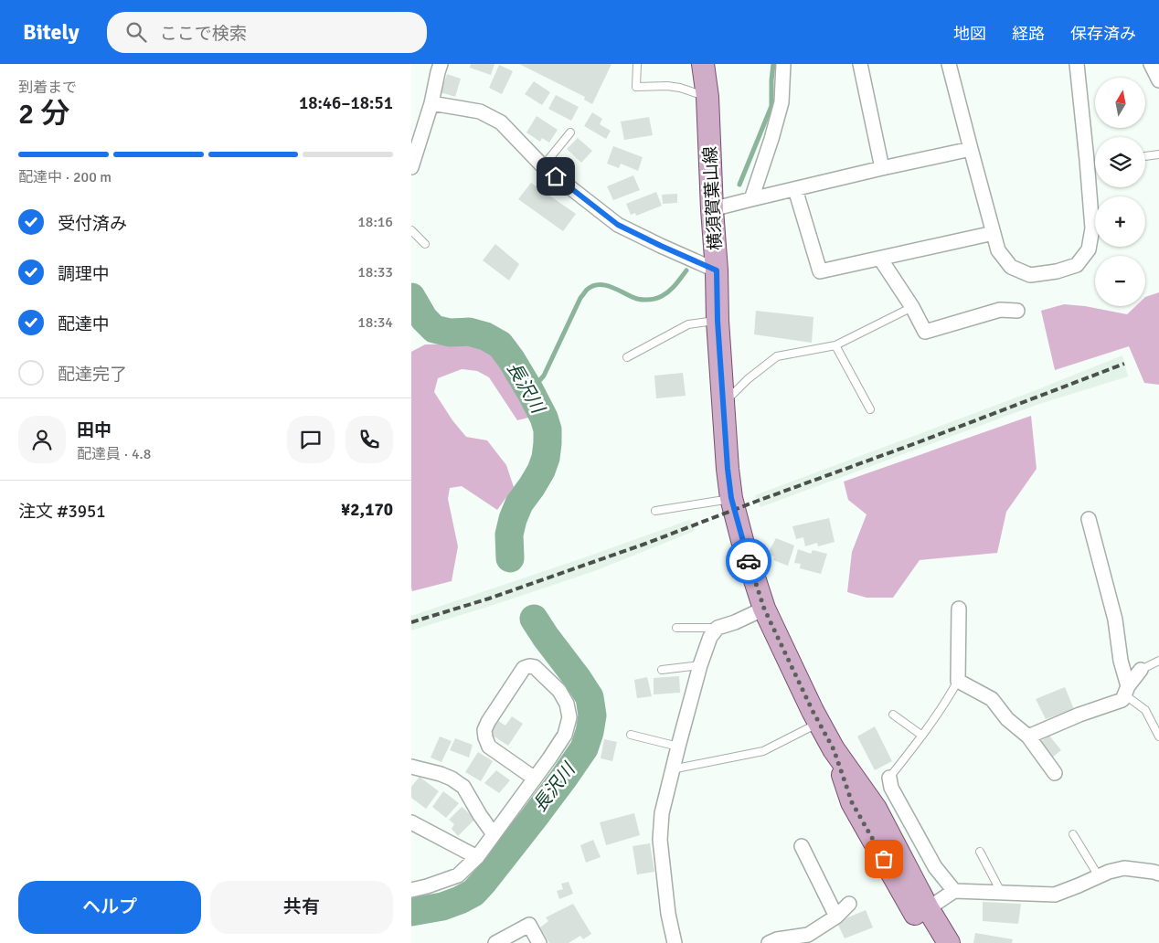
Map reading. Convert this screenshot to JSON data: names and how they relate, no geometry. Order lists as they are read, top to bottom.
{
  "streets": {
    "main road": ["横須賀葉山線"]
  },
  "water": ["長沢川"],
  "north": "top",
  "page": {
    "header": "Bitely",
    "search": "ここで検索",
    "nav": ["地図", "経路", "保存済み"],
    "heading": ["2 分", "到着まで", "18:46–18:51"],
    "panel": [
      "田中",
      "配達員 · 4.8",
      "注文 #3951",
      "¥2,170"
    ],
    "map_buttons": ["+", "−"],
    "bar": "配達中 · 200 m",
    "list": [
      ["受付済み", "18:16"],
      ["調理中", "18:33"],
      ["配達中", "18:34"],
      "配達完了"
    ],
    "buttons": ["ヘルプ", "共有"]
  }
}
